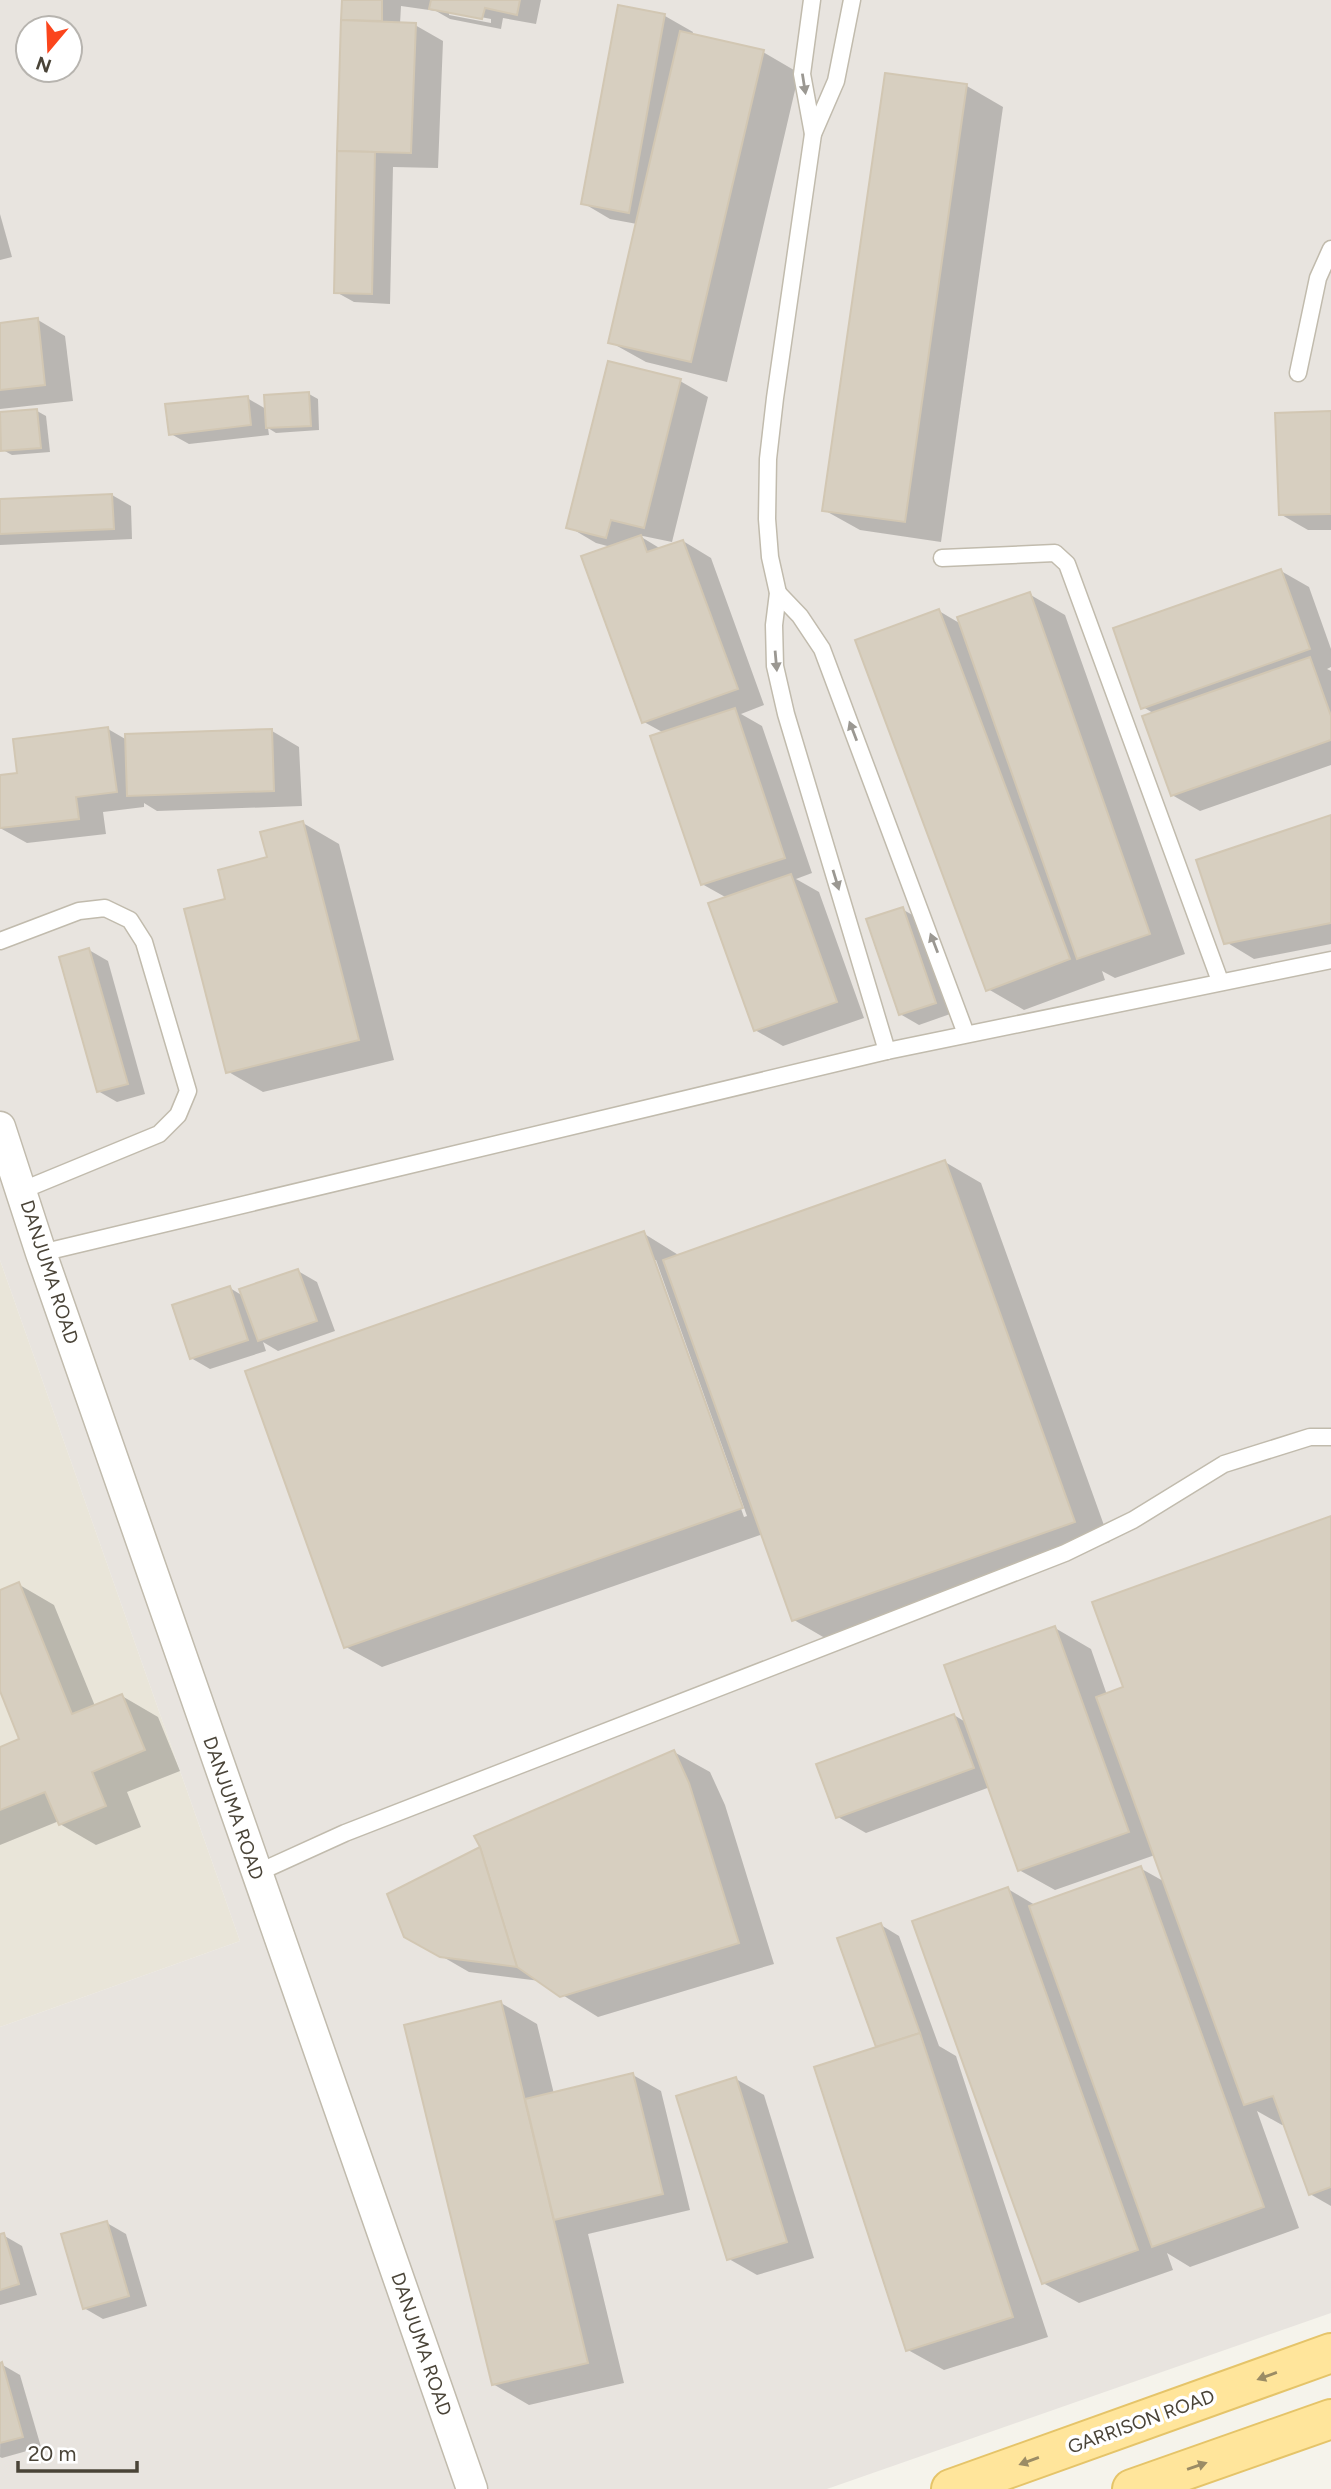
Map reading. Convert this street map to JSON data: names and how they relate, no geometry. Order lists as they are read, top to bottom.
{
  "streets": {
    "main road": ["GARRISON ROAD"],
    "street": ["DANJUMA ROAD"]
  },
  "scale_bar": "20 m",
  "north": "bottom"
}
